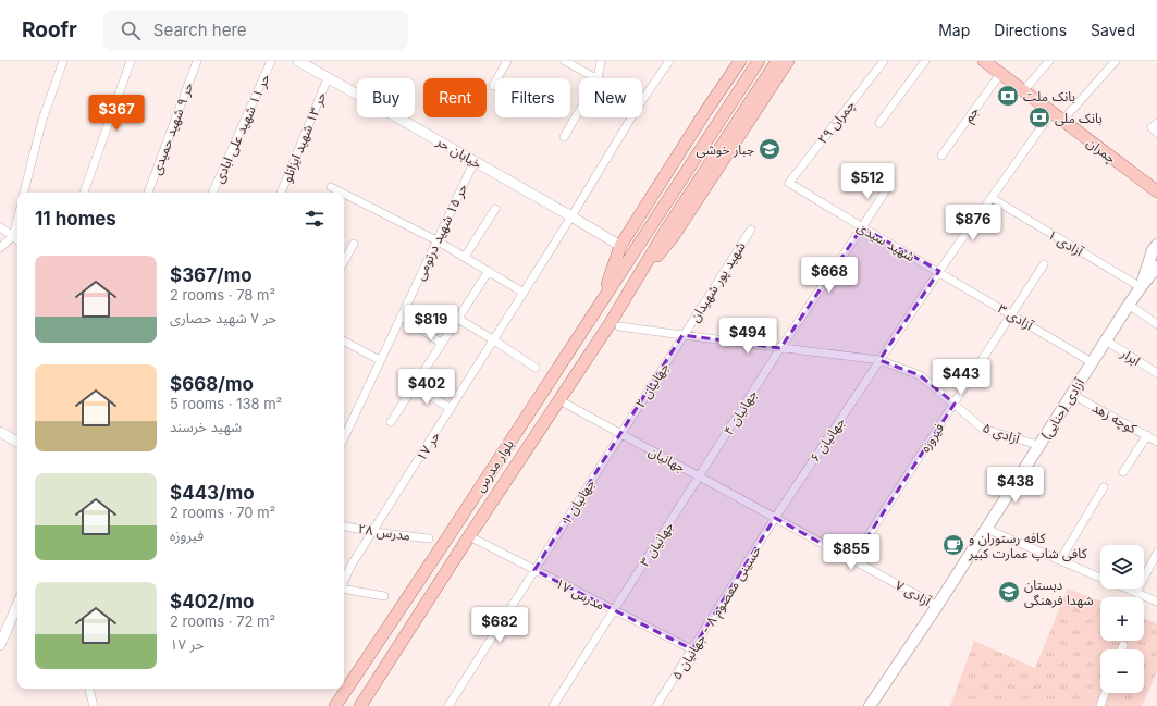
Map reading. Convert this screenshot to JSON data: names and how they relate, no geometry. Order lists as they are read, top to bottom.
{
  "streets": {
    "main road": ["چمران", "آزادی (حنایی)", "بلوار مدرس"],
    "street": [
      "جم",
      "چمران ۲۹",
      "حر ۹ شهید حمیدی",
      "حر ۱۱ شهید علی ابادی",
      "حر ۱۳ شهید ایزانلو",
      "خیابان حر",
      "حر ۱۵ شهید درتومی",
      "شهید سیدی",
      "آزادی ۱",
      "شهید پور شهیدان",
      "آزادی ۳",
      "ابرار",
      "جهانیان ۲",
      "جهانیان ۴",
      "کوچه زهد",
      "آزادی ۵",
      "فیروزه",
      "جهانیان ۶",
      "حر ۱۷",
      "جهانیان",
      "جهانیان ۱",
      "مدرس ۲۸",
      "جهانیان ۳",
      "آزادی ۷",
      "مدرس ۱۷",
      "حسینی معصوم ۸ - جهانیان ۵"
    ]
  },
  "crossings": [
    ["جم", "چمران"],
    ["چمران ۲۹", "شهید سیدی"],
    ["حر ۱۳ شهید ایزانلو", "خیابان حر"],
    ["چمران", "جهانیان ۶"],
    ["خیابان حر", "حر ۱۵ شهید درتومی"],
    ["خیابان حر", "حر ۱۷"],
    ["شهید سیدی", "آزادی ۳"],
    ["شهید سیدی", "جهانیان ۴"],
    ["شهید سیدی", "جهانیان ۶"],
    ["آزادی ۱", "آزادی (حنایی)"],
    ["آزادی ۱", "جهانیان ۶"],
    ["شهید پور شهیدان", "جهانیان ۲"],
    ["شهید پور شهیدان", "آزادی ۵"],
    ["آزادی ۳", "آزادی (حنایی)"],
    ["آزادی ۳", "فیروزه"],
    ["آزادی ۳", "جهانیان ۶"],
    ["ابرار", "آزادی (حنایی)"],
    ["جهانیان ۲", "آزادی ۵"],
    ["جهانیان ۲", "جهانیان"],
    ["جهانیان ۲", "جهانیان ۱"],
    ["آزادی (حنایی)", "کوچه زهد"],
    ["آزادی (حنایی)", "آزادی ۵"],
    ["آزادی (حنایی)", "آزادی ۷"],
    ["جهانیان ۴", "آزادی ۵"],
    ["جهانیان ۴", "جهانیان"],
    ["جهانیان ۴", "جهانیان ۳"],
    ["آزادی ۵", "فیروزه"],
    ["آزادی ۵", "جهانیان ۶"],
    ["فیروزه", "آزادی ۷"],
    ["جهانیان ۶", "جهانیان"],
    ["جهانیان ۶", "آزادی ۷"],
    ["جهانیان ۶", "حسینی معصوم ۸ - جهانیان ۵"],
    ["حر ۱۷", "مدرس ۲۸"],
    ["جهانیان", "بلوار مدرس"],
    ["جهانیان", "جهانیان ۱"],
    ["جهانیان", "جهانیان ۳"],
    ["جهانیان", "آزادی ۷"],
    ["جهانیان", "حسینی معصوم ۸ - جهانیان ۵"],
    ["بلوار مدرس", "مدرس ۱۷"],
    ["جهانیان ۱", "مدرس ۱۷"],
    ["جهانیان ۳", "مدرس ۱۷"],
    ["آزادی ۷", "حسینی معصوم ۸ - جهانیان ۵"],
    ["مدرس ۱۷", "حسینی معصوم ۸ - جهانیان ۵"]
  ],
  "places": {
    "bank": ["بانک ملت", "بانک ملی"],
    "school or university": ["جبار خوشی", "دبستان شهدا فرهنگی"],
    "cafe": ["کافه رستوران و کافی شاپ عمارت کبیر"]
  },
  "page": {
    "header": "Roofr",
    "search": "Search here",
    "nav": ["Map", "Directions", "Saved"],
    "chip": [
      "Buy",
      "Rent",
      "Filters",
      "New"
    ],
    "price": [
      "$367",
      "$512",
      "$876",
      "$668",
      "$819",
      "$494",
      "$443",
      "$402",
      "$438",
      "$855",
      "$682"
    ],
    "heading": "11 homes",
    "list": [
      {
        "name": "$367/mo",
        "note": "2 rooms · 78 m² · حر ۷ شهید حصاری"
      },
      {
        "name": "$668/mo",
        "note": "5 rooms · 138 m² · شهید خرسند"
      },
      {
        "name": "$443/mo",
        "note": "2 rooms · 70 m² · فیروزه"
      },
      {
        "name": "$402/mo",
        "note": "2 rooms · 72 m² · حر ۱۷"
      }
    ],
    "map_buttons": ["+", "−"]
  }
}
